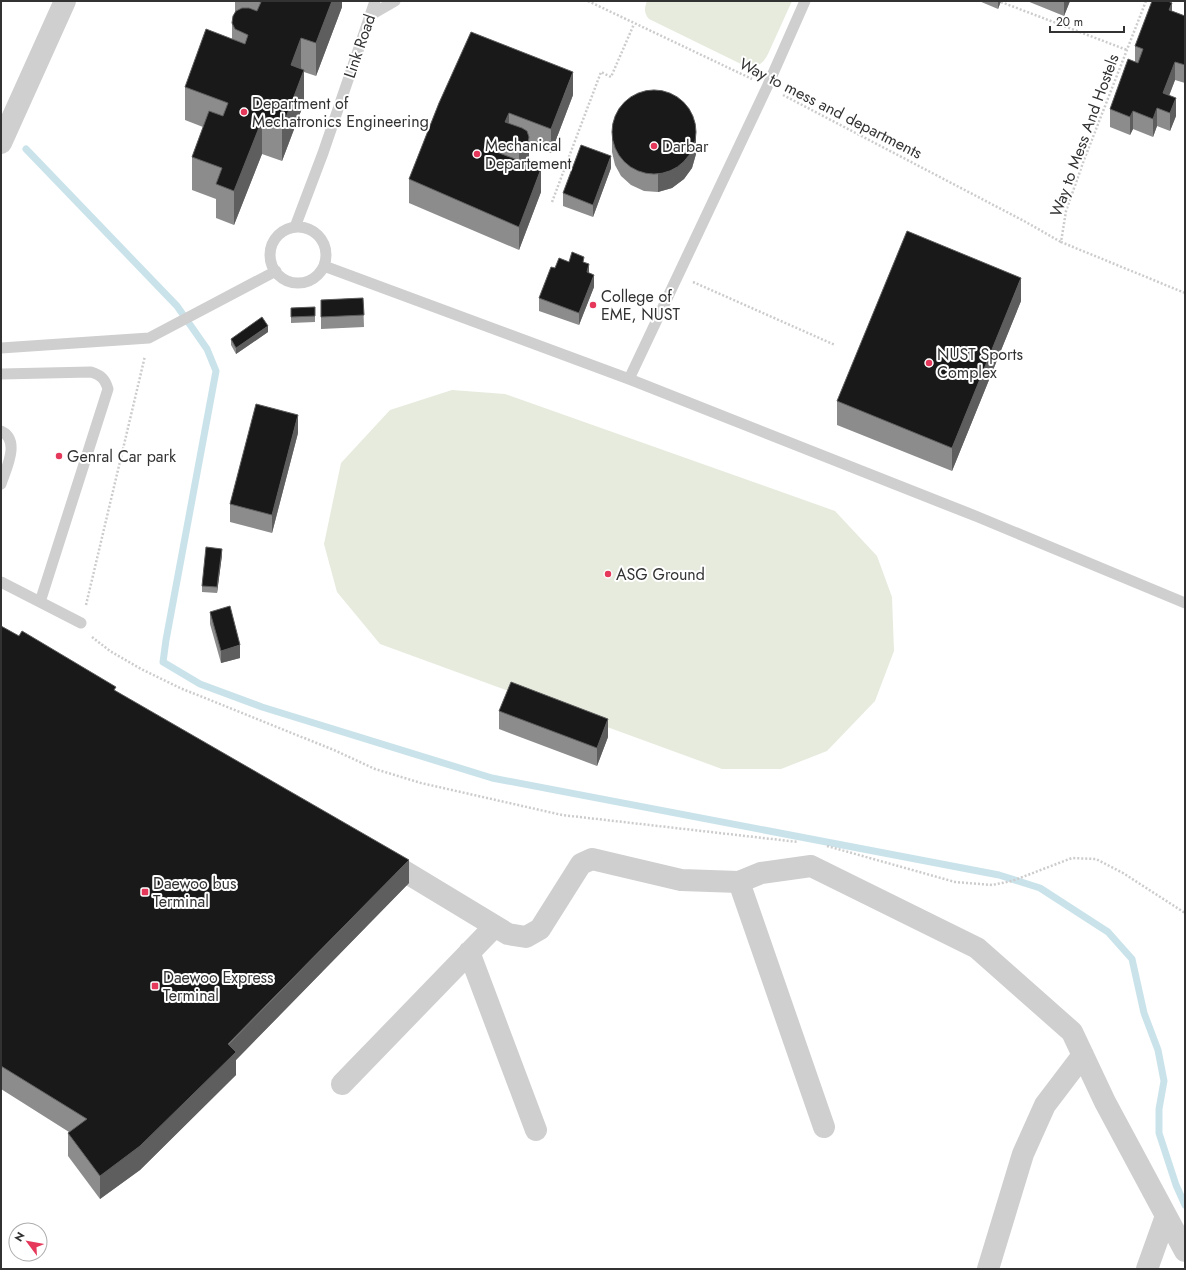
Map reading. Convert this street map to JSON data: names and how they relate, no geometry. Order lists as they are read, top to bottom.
{
  "streets": {
    "lane": ["Link Road"],
    "path": ["Way to mess and departments", "Way to Mess And Hostels"]
  },
  "crossings": [
    ["Way to mess and departments", "Way to Mess And Hostels"]
  ],
  "places": {
    "other": [
      "Department of Mechatronics Engineering",
      "Darbar",
      "Mechanical Departement",
      "College of EME, NUST",
      "NUST Sports Complex",
      "Genral Car park",
      "ASG Ground"
    ],
    "transit": ["Daewoo bus Terminal", "Daewoo Express Terminal"]
  },
  "scale_bar": "20 m",
  "north": "top left"
}
